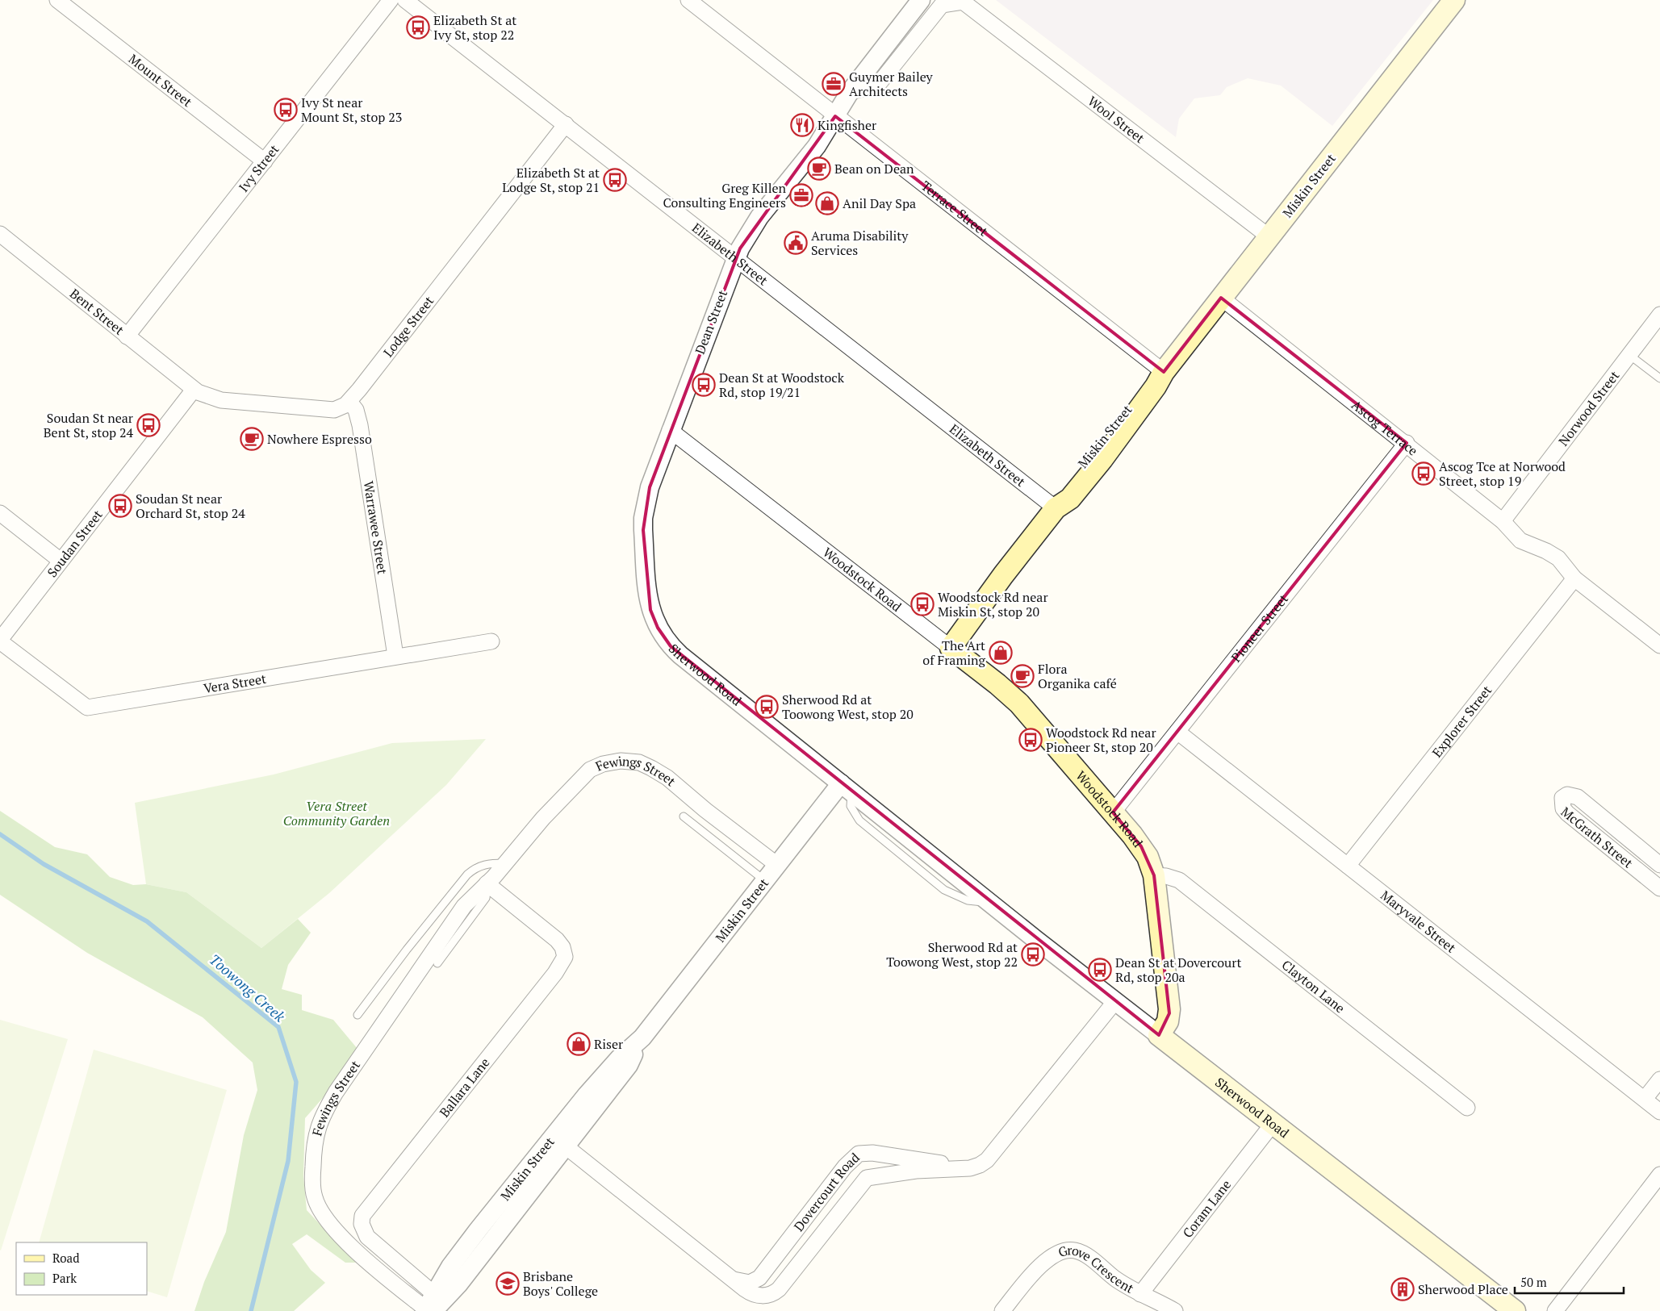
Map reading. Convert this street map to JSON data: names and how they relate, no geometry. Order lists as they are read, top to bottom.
{
  "streets": {
    "main road": ["Miskin Street", "Woodstock Road", "Sherwood Road"],
    "street": [
      "Mount Street",
      "Wool Street",
      "Ivy Street",
      "Terrace Street",
      "Elizabeth Street",
      "Bent Street",
      "Dean Street",
      "Lodge Street",
      "Norwood Street",
      "Ascog Terrace",
      "Warrawee Street",
      "Soudan Street",
      "Pioneer Street",
      "Vera Street",
      "Explorer Street",
      "Fewings Street",
      "McGrath Street",
      "Maryvale Street",
      "Clayton Lane",
      "Ballara Lane",
      "Dovercourt Road",
      "Coram Lane",
      "Grove Crescent"
    ]
  },
  "crossings": [
    ["Mount Street", "Ivy Street"],
    ["Wool Street", "Miskin Street"],
    ["Wool Street", "Dean Street"],
    ["Ivy Street", "Bent Street"],
    ["Miskin Street", "Terrace Street"],
    ["Miskin Street", "Elizabeth Street"],
    ["Miskin Street", "Ascog Terrace"],
    ["Miskin Street", "Woodstock Road"],
    ["Miskin Street", "Sherwood Road"],
    ["Miskin Street", "Fewings Street"],
    ["Miskin Street", "Ballara Lane"],
    ["Miskin Street", "Dovercourt Road"],
    ["Terrace Street", "Dean Street"],
    ["Elizabeth Street", "Dean Street"],
    ["Elizabeth Street", "Lodge Street"],
    ["Bent Street", "Lodge Street"],
    ["Bent Street", "Soudan Street"],
    ["Dean Street", "Woodstock Road"],
    ["Dean Street", "Sherwood Road"],
    ["Lodge Street", "Warrawee Street"],
    ["Lodge Street", "Soudan Street"],
    ["Norwood Street", "Ascog Terrace"],
    ["Ascog Terrace", "Pioneer Street"],
    ["Ascog Terrace", "Explorer Street"],
    ["Warrawee Street", "Vera Street"],
    ["Soudan Street", "Vera Street"],
    ["Woodstock Road", "Pioneer Street"],
    ["Woodstock Road", "Sherwood Road"],
    ["Woodstock Road", "Clayton Lane"],
    ["Pioneer Street", "Maryvale Street"],
    ["Sherwood Road", "Dovercourt Road"],
    ["Sherwood Road", "Coram Lane"],
    ["Explorer Street", "Maryvale Street"],
    ["Fewings Street", "Ballara Lane"],
    ["Coram Lane", "Grove Crescent"]
  ],
  "water": ["Toowong Creek"],
  "parks": ["Vera Street Community Garden"],
  "places": {
    "bus stop": [
      "Elizabeth St at Ivy St, stop 22",
      "Ivy St near Mount St, stop 23",
      "Elizabeth St at Lodge St, stop 21",
      "Dean St at Woodstock Rd, stop 19/21",
      "Soudan St near Bent St, stop 24",
      "Ascog Tce at Norwood Street, stop 19",
      "Soudan St near Orchard St, stop 24",
      "Woodstock Rd near Miskin St, stop 20",
      "Sherwood Rd at Toowong West, stop 20",
      "Woodstock Rd near Pioneer St, stop 20",
      "Sherwood Rd at Toowong West, stop 22",
      "Dean St at Dovercourt Rd, stop 20a"
    ],
    "office": ["Guymer Bailey Architects", "Greg Killen Consulting Engineers"],
    "restaurant": ["Kingfisher"],
    "cafe": ["Bean on Dean", "Nowhere Espresso", "Flora Organika café"],
    "shop": ["Anil Day Spa", "The Art of Framing", "Riser"],
    "public building": ["Aruma Disability Services"],
    "school or university": ["Brisbane Boys' College"],
    "building": ["Sherwood Place"]
  },
  "legend": ["Road", "Park"],
  "scale_bar": "50 m"
}
